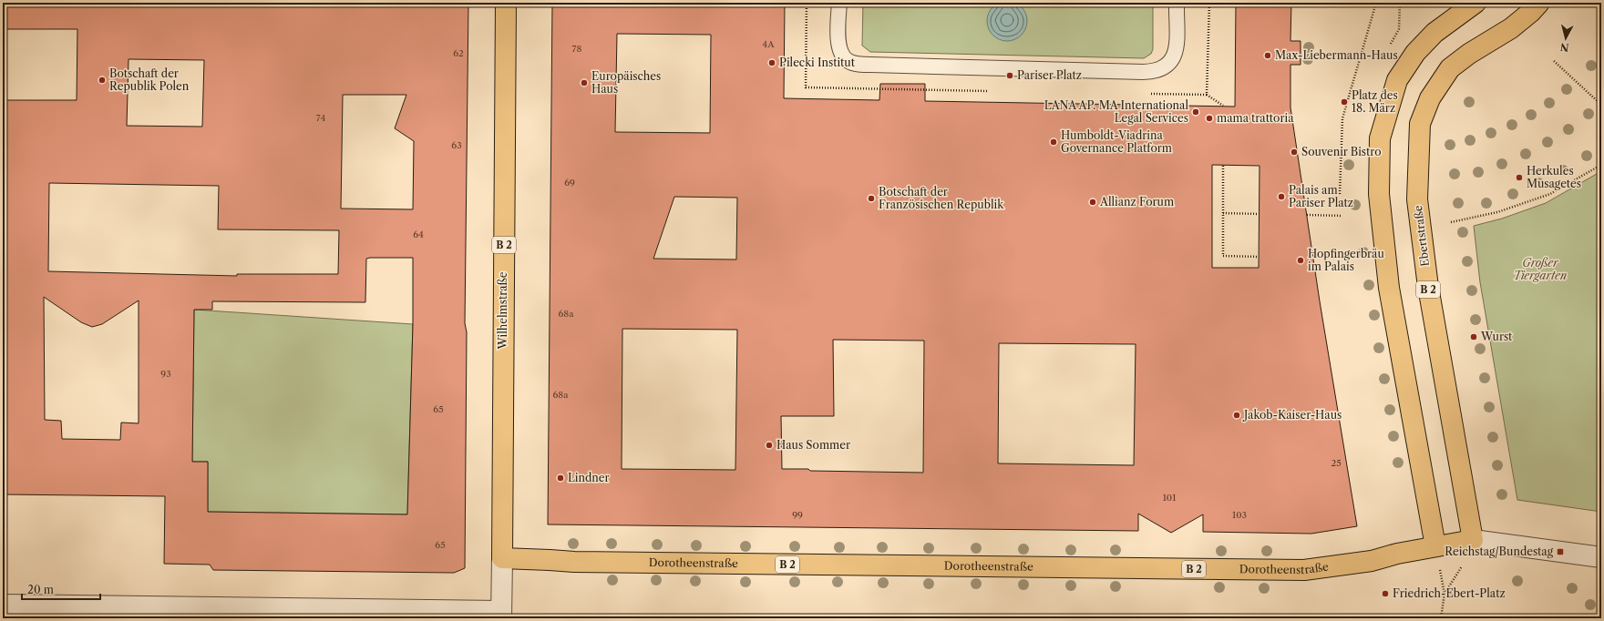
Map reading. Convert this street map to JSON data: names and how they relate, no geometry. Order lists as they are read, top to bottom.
{
  "streets": {
    "main road": [
      "Ebertstraße",
      "B 2",
      "Wilhelmstraße",
      "Dorotheenstraße"
    ]
  },
  "crossings": [
    ["Ebertstraße", "Dorotheenstraße"],
    ["Wilhelmstraße", "Dorotheenstraße"]
  ],
  "parks": ["Großer Tiergarten"],
  "places": {
    "other": [
      "Max-Liebermann-Haus",
      "Pilecki Institut",
      "Pariser Platz",
      "Botschaft der Republik Polen",
      "Europäisches Haus",
      "Platz des 18. März",
      "LANA AP. MA International Legal Services",
      "mama trattoria",
      "Humboldt-Viadrina Governance Platform",
      "Souvenir Bistro",
      "Herkules Musagetes",
      "Palais am Pariser Platz",
      "Botschaft der Französischen Republik",
      "Allianz Forum",
      "Hopfingerbräu im Palais",
      "Wurst",
      "Jakob-Kaiser-Haus",
      "Haus Sommer",
      "Lindner",
      "Friedrich-Ebert-Platz"
    ],
    "transit": ["Reichstag/Bundestag"]
  },
  "house_numbers": [
    "4A",
    "78",
    "62",
    "74",
    "63",
    "69",
    "64",
    "68a",
    "93",
    "68a",
    "65",
    "25",
    "101",
    "99",
    "103",
    "65"
  ],
  "scale_bar": "20 m",
  "north": "bottom"
}
